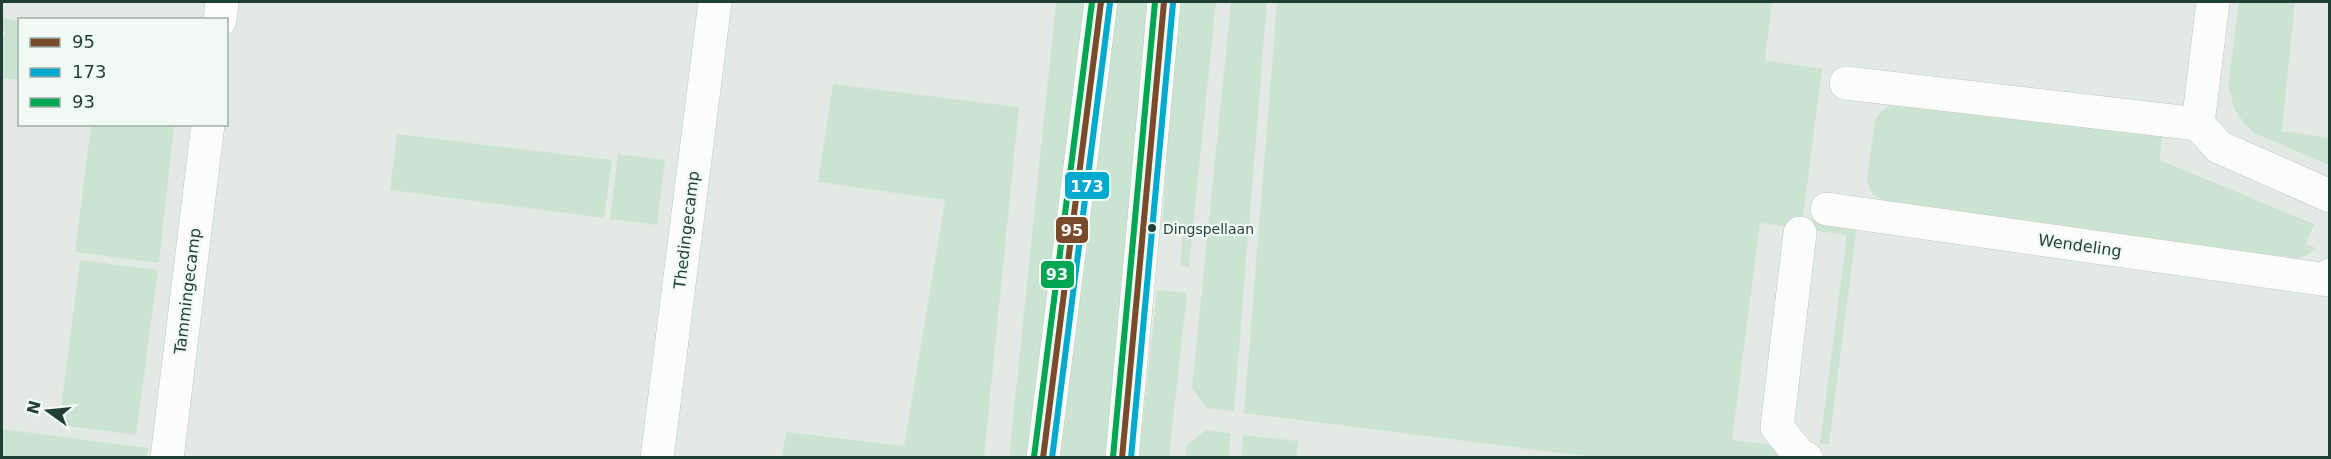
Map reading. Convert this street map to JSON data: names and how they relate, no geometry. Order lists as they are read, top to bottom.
{
  "streets": {
    "street": ["Thedingecamp", "Wendeling", "Tammingecamp"]
  },
  "places": ["Dingspellaan"],
  "lines": ["transit line 95", "transit line 93", "transit line 173"],
  "legend": ["95", "173", "93"],
  "north": "left"
}
